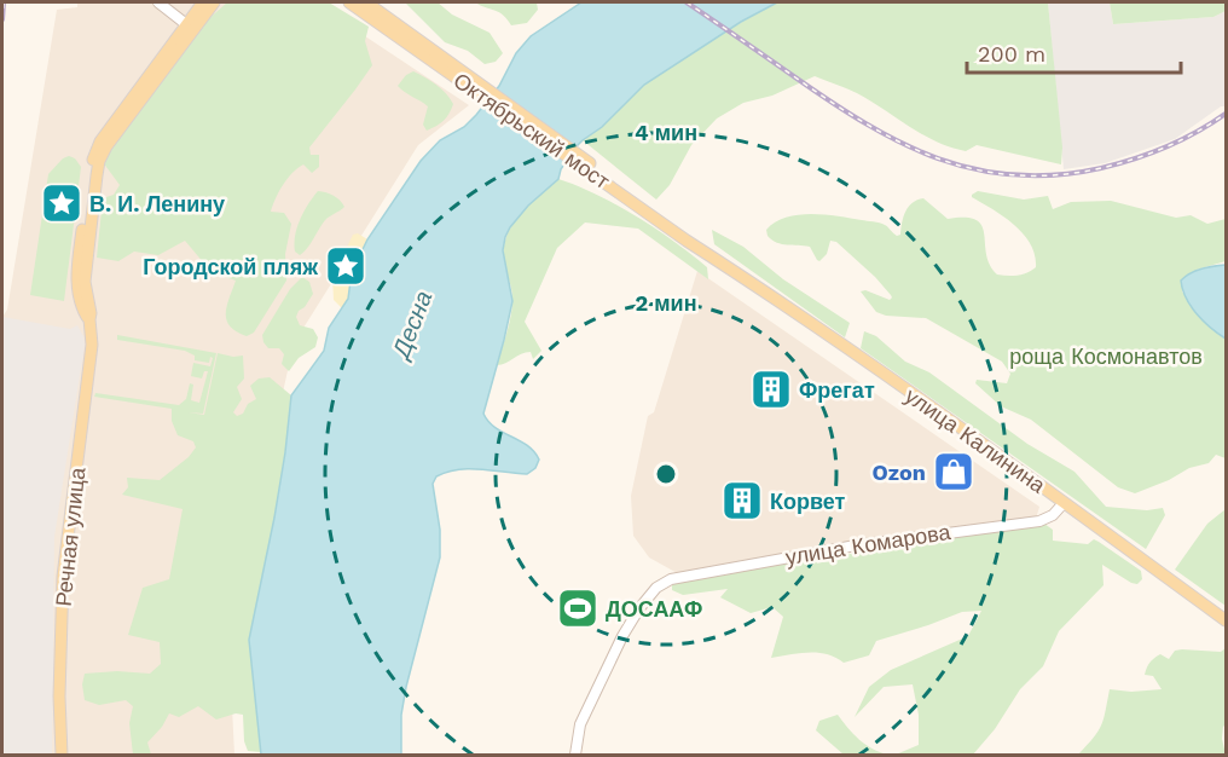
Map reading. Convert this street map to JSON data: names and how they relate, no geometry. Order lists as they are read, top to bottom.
{
  "streets": {
    "main road": ["Октябрьский мост", "улица Калинина", "Речная улица"],
    "street": ["улица Комарова"]
  },
  "crossings": [
    ["Октябрьский мост", "улица Калинина"],
    ["улица Калинина", "улица Комарова"]
  ],
  "water": ["Десна"],
  "parks": ["роща Космонавтов"],
  "places": {
    "place": ["В. И. Ленину", "Городской пляж"],
    "building": ["Фрегат", "Корвет"],
    "shop": ["Ozon"],
    "sports": ["ДОСААФ"]
  },
  "scale_bar": "200 m",
  "rings": ["4 мин", "2 мин"]
}
